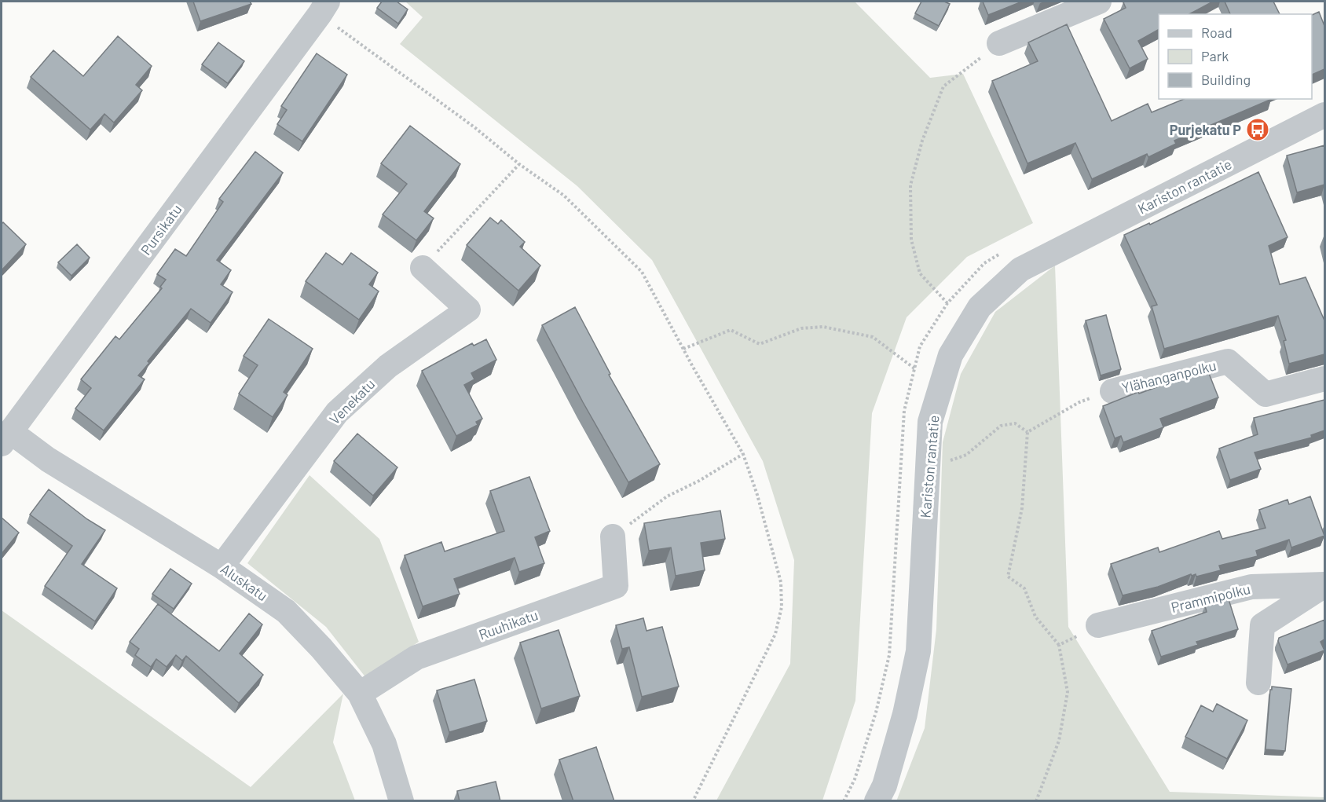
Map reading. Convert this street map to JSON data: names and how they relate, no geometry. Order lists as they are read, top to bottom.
{
  "streets": {
    "street": [
      "Kariston rantatie",
      "Pursikatu",
      "Ylähanganpolku",
      "Venekatu",
      "Aluskatu",
      "Prammipolku",
      "Ruuhikatu"
    ]
  },
  "crossings": [
    ["Pursikatu", "Aluskatu"],
    ["Venekatu", "Aluskatu"],
    ["Aluskatu", "Ruuhikatu"]
  ],
  "places": {
    "bus stop": ["Purjekatu P"]
  },
  "legend": ["Road", "Park", "Building"]
}
